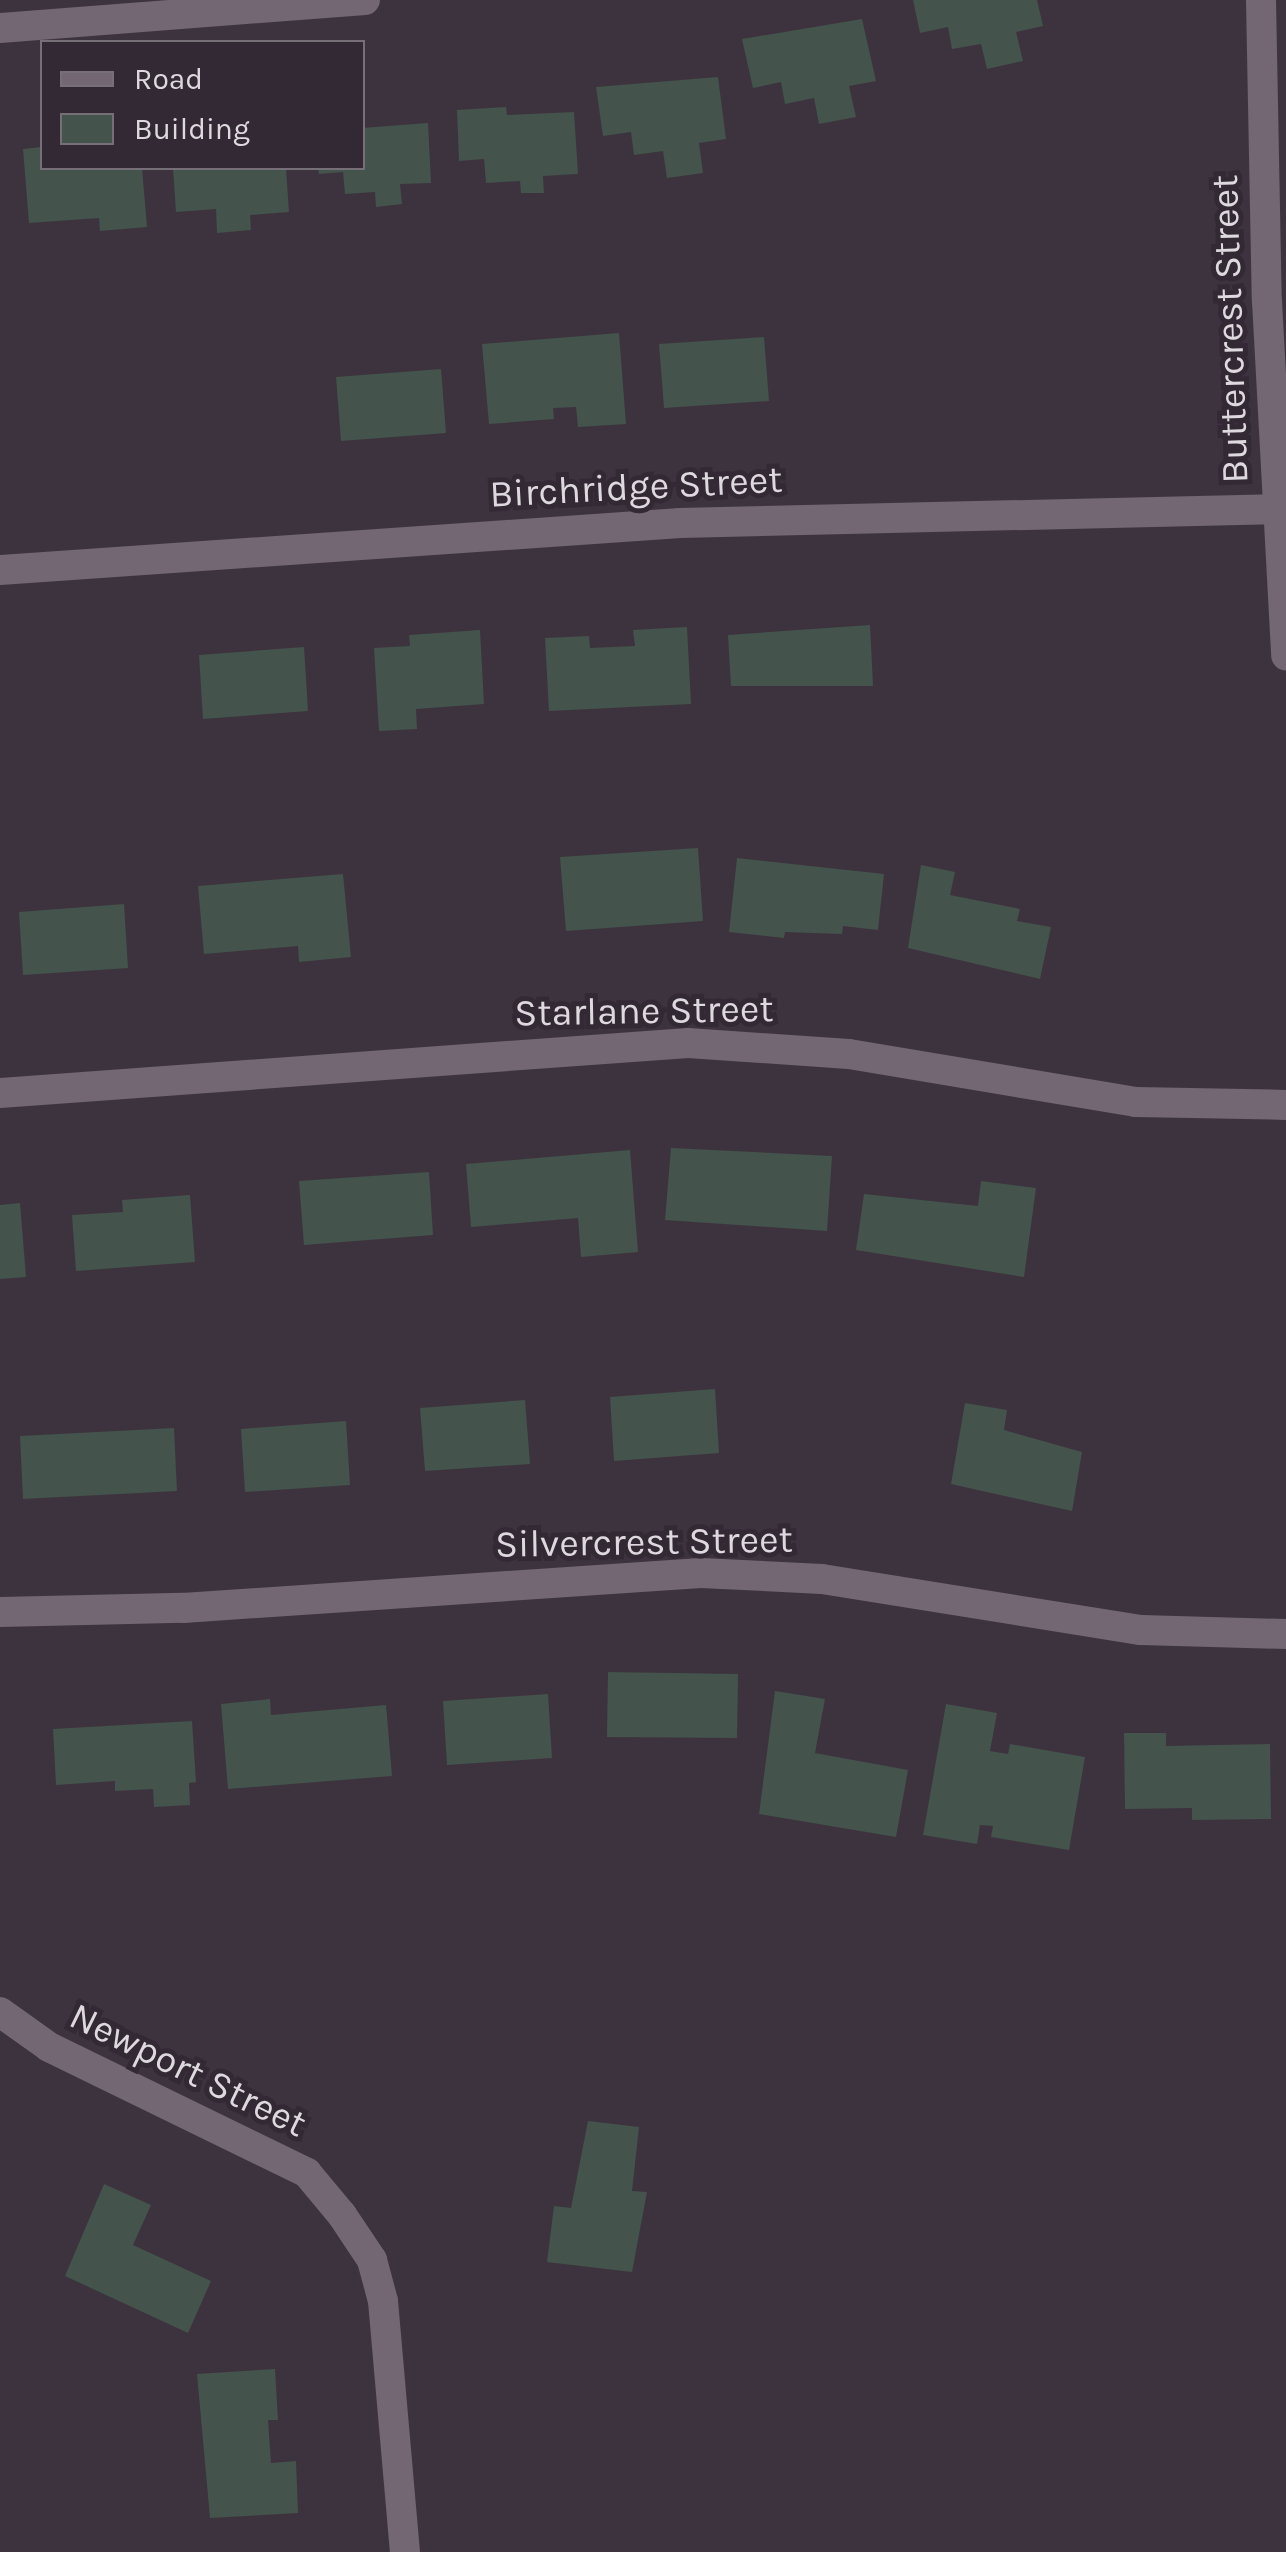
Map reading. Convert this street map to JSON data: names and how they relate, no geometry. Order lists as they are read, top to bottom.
{
  "streets": {
    "street": [
      "Buttercrest Street",
      "Birchridge Street",
      "Starlane Street",
      "Silvercrest Street",
      "Newport Street"
    ]
  },
  "crossings": [
    ["Buttercrest Street", "Birchridge Street"]
  ],
  "legend": ["Road", "Building"]
}
